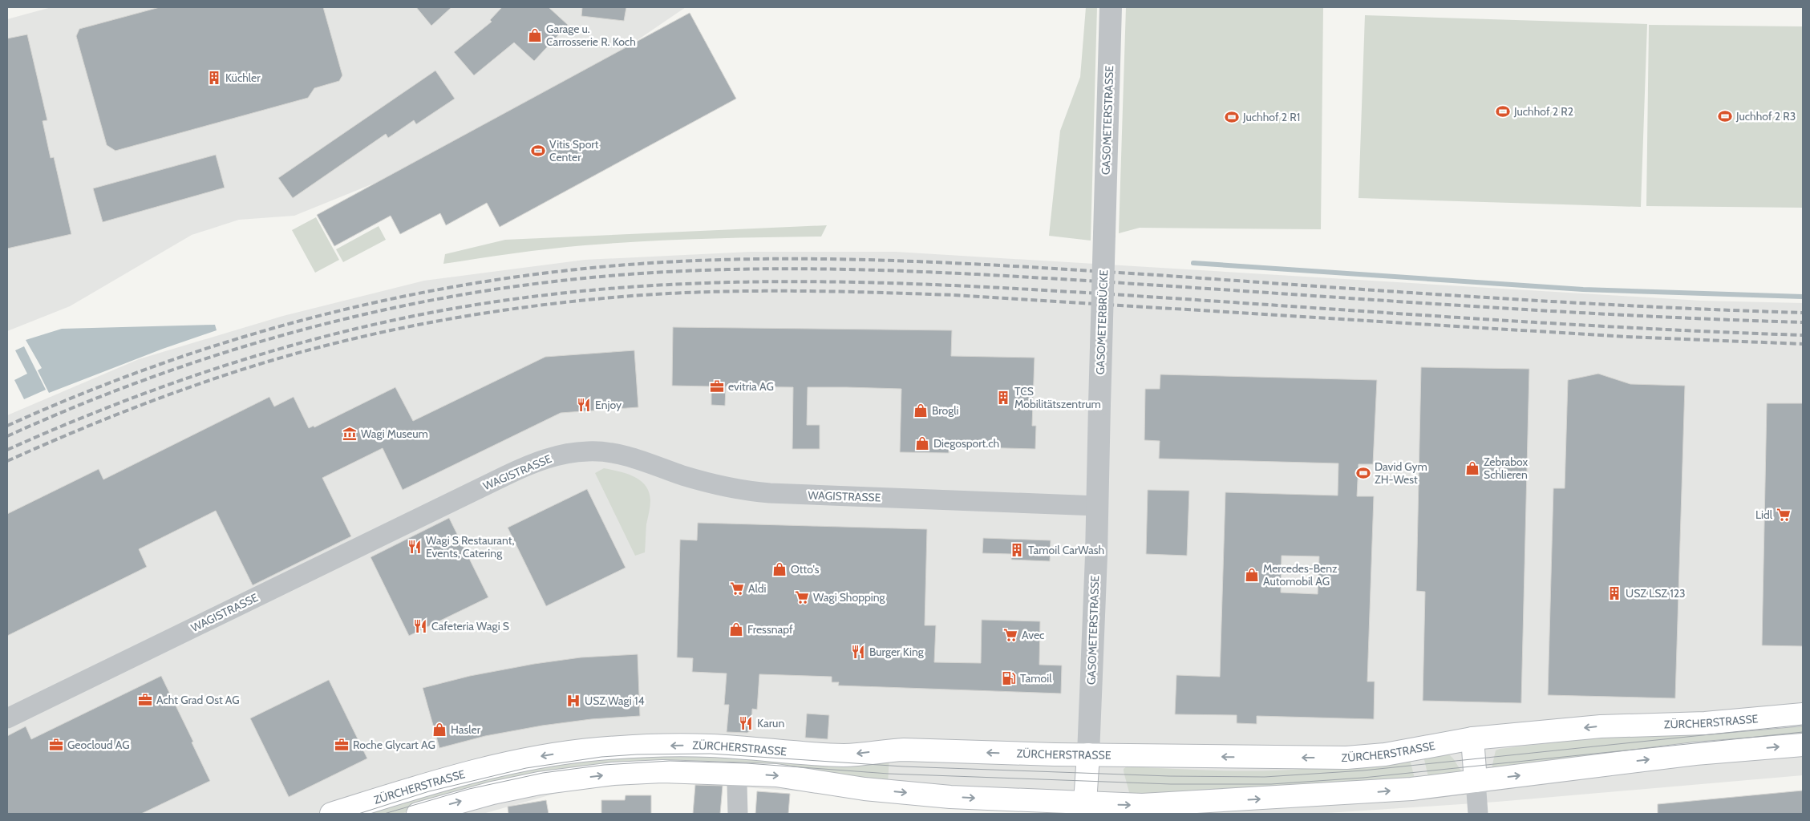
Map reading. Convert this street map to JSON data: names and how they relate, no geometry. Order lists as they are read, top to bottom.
{
  "streets": {
    "main road": ["ZÜRCHERSTRASSE"],
    "street": ["GASOMETERSTRASSE", "GASOMETERBRÜCKE", "WAGISTRASSE"]
  },
  "crossings": [
    ["GASOMETERSTRASSE", "GASOMETERBRÜCKE"],
    ["GASOMETERSTRASSE", "WAGISTRASSE"],
    ["GASOMETERSTRASSE", "ZÜRCHERSTRASSE"],
    ["GASOMETERBRÜCKE", "WAGISTRASSE"]
  ],
  "places": {
    "shop": [
      "Garage u. Carrosserie R. Koch",
      "Brogli",
      "Diegosport.ch",
      "Zebrabox Schlieren",
      "Otto's",
      "Mercedes-Benz Automobil AG",
      "Fressnapf",
      "Hasler"
    ],
    "building": [
      "Küchler",
      "TCS Mobilitätszentrum",
      "Tamoil CarWash",
      "USZ LSZ 123"
    ],
    "sports": [
      "Juchhof 2 R2",
      "Juchhof 2 R3",
      "Juchhof 2 R1",
      "Vitis Sport Center",
      "David Gym ZH-West"
    ],
    "office": [
      "evitria AG",
      "Acht Grad Ost AG",
      "Geocloud AG",
      "Roche Glycart AG"
    ],
    "restaurant": [
      "Enjoy",
      "Wagi S Restaurant, Events, Catering",
      "Cafeteria Wagi S",
      "Burger King",
      "Karun"
    ],
    "museum": ["Wagi Museum"],
    "supermarket": [
      "Lidl",
      "Aldi",
      "Wagi Shopping",
      "Avec"
    ],
    "fuel station": ["Tamoil"],
    "hospital": ["USZ Wagi 14"]
  }
}
